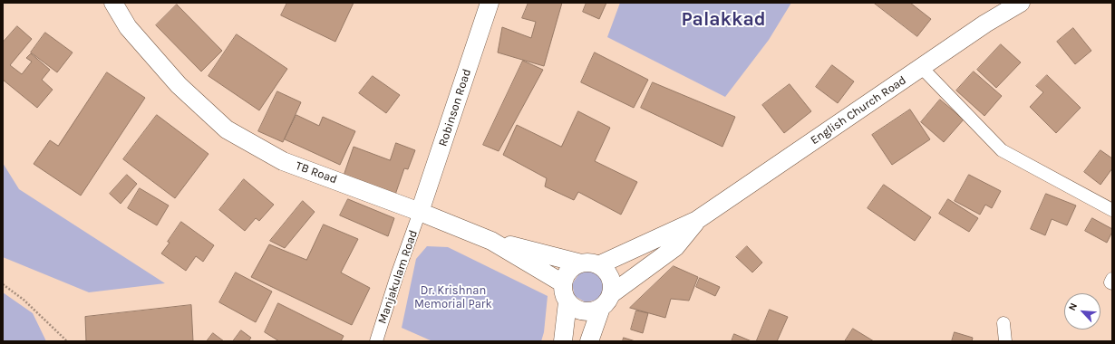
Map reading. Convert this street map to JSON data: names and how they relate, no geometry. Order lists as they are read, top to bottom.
{
  "streets": {
    "main road": ["Robinson Road", "English Church Road", "TB Road"],
    "street": ["Manjakulam Road"]
  },
  "crossings": [
    ["Robinson Road", "TB Road"],
    ["Robinson Road", "Manjakulam Road"],
    ["English Church Road", "TB Road"],
    ["TB Road", "Manjakulam Road"]
  ],
  "districts": ["Palakkad"],
  "parks": ["Dr. Krishnan Memorial Park"],
  "north": "top left"
}
